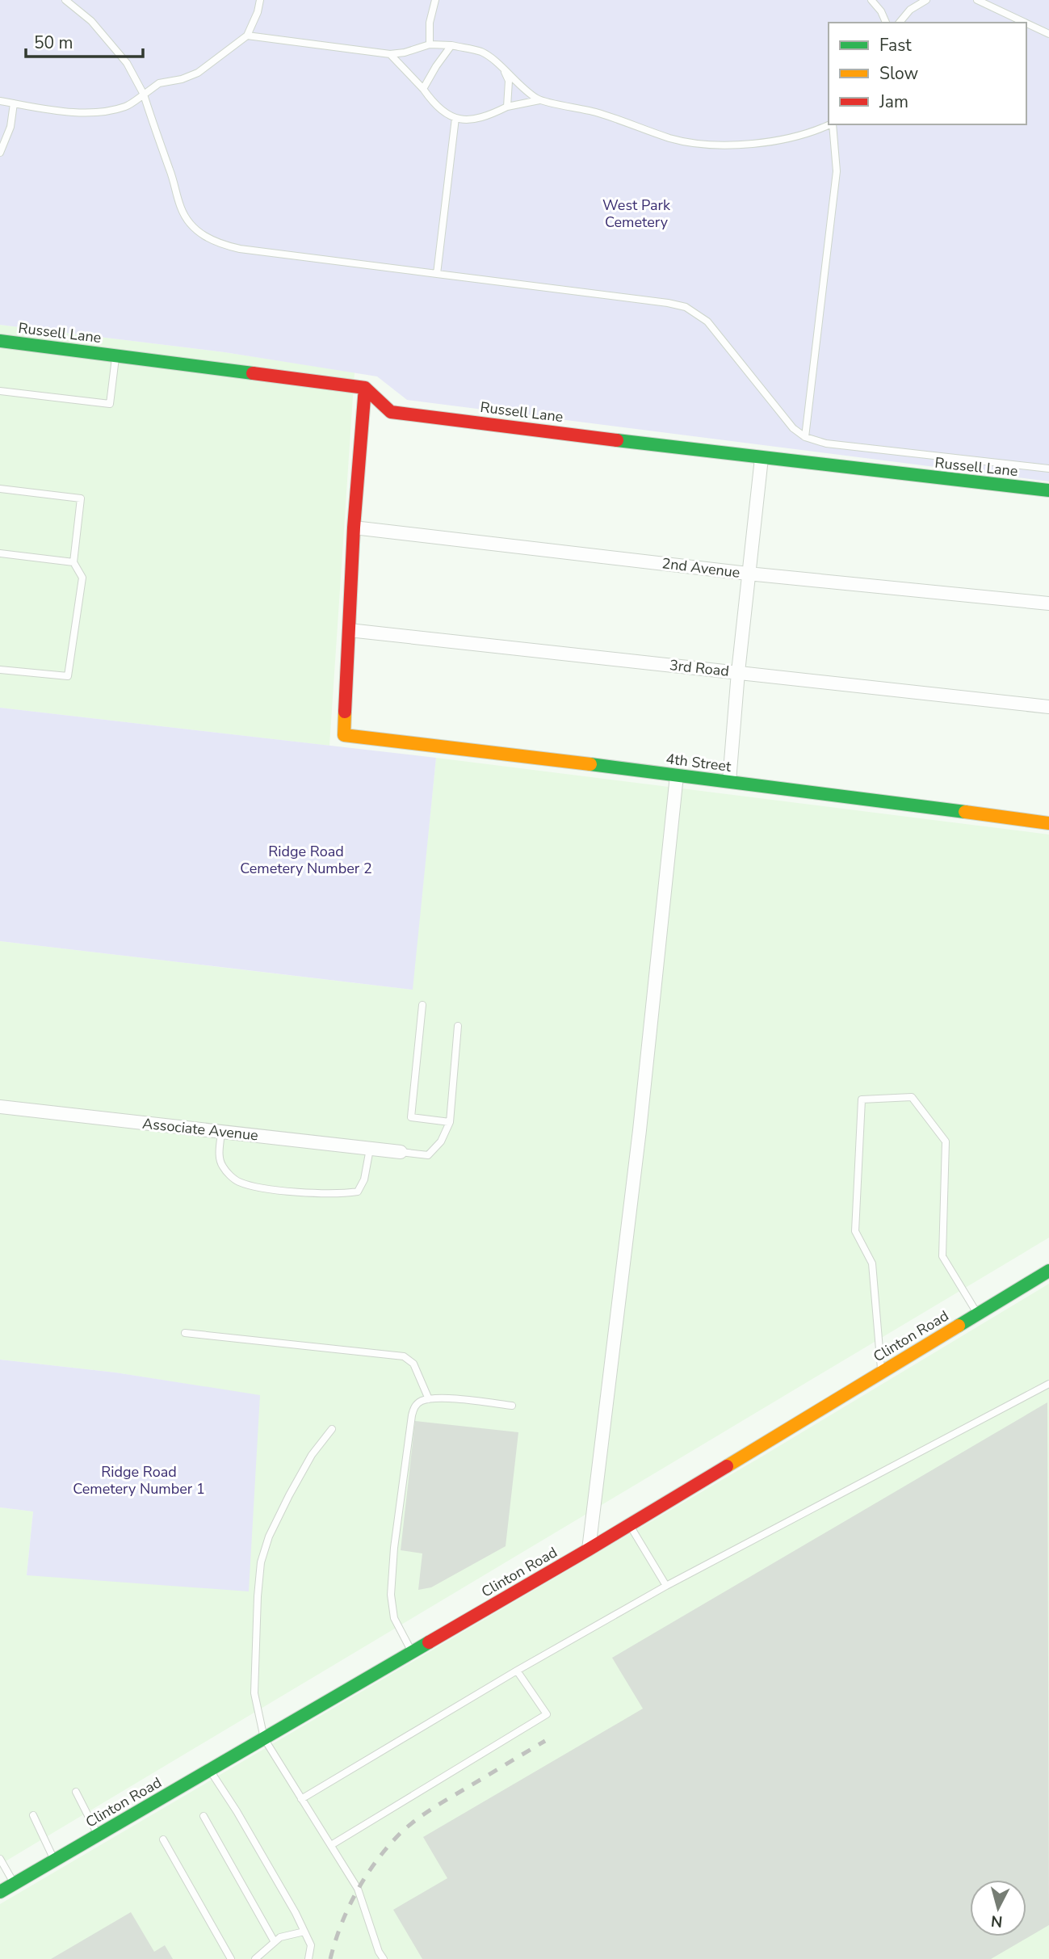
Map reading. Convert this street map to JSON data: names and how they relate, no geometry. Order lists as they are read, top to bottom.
{
  "streets": {
    "street": [
      "Russell Lane",
      "2nd Avenue",
      "3rd Road",
      "4th Street",
      "Associate Avenue",
      "Clinton Road"
    ]
  },
  "crossings": [
    ["3rd Road", "4th Street"]
  ],
  "parks": ["West Park Cemetery", "Ridge Road Cemetery Number 2", "Ridge Road Cemetery Number 1"],
  "legend": ["Fast", "Slow", "Jam"],
  "scale_bar": "50 m",
  "north": "bottom"
}
